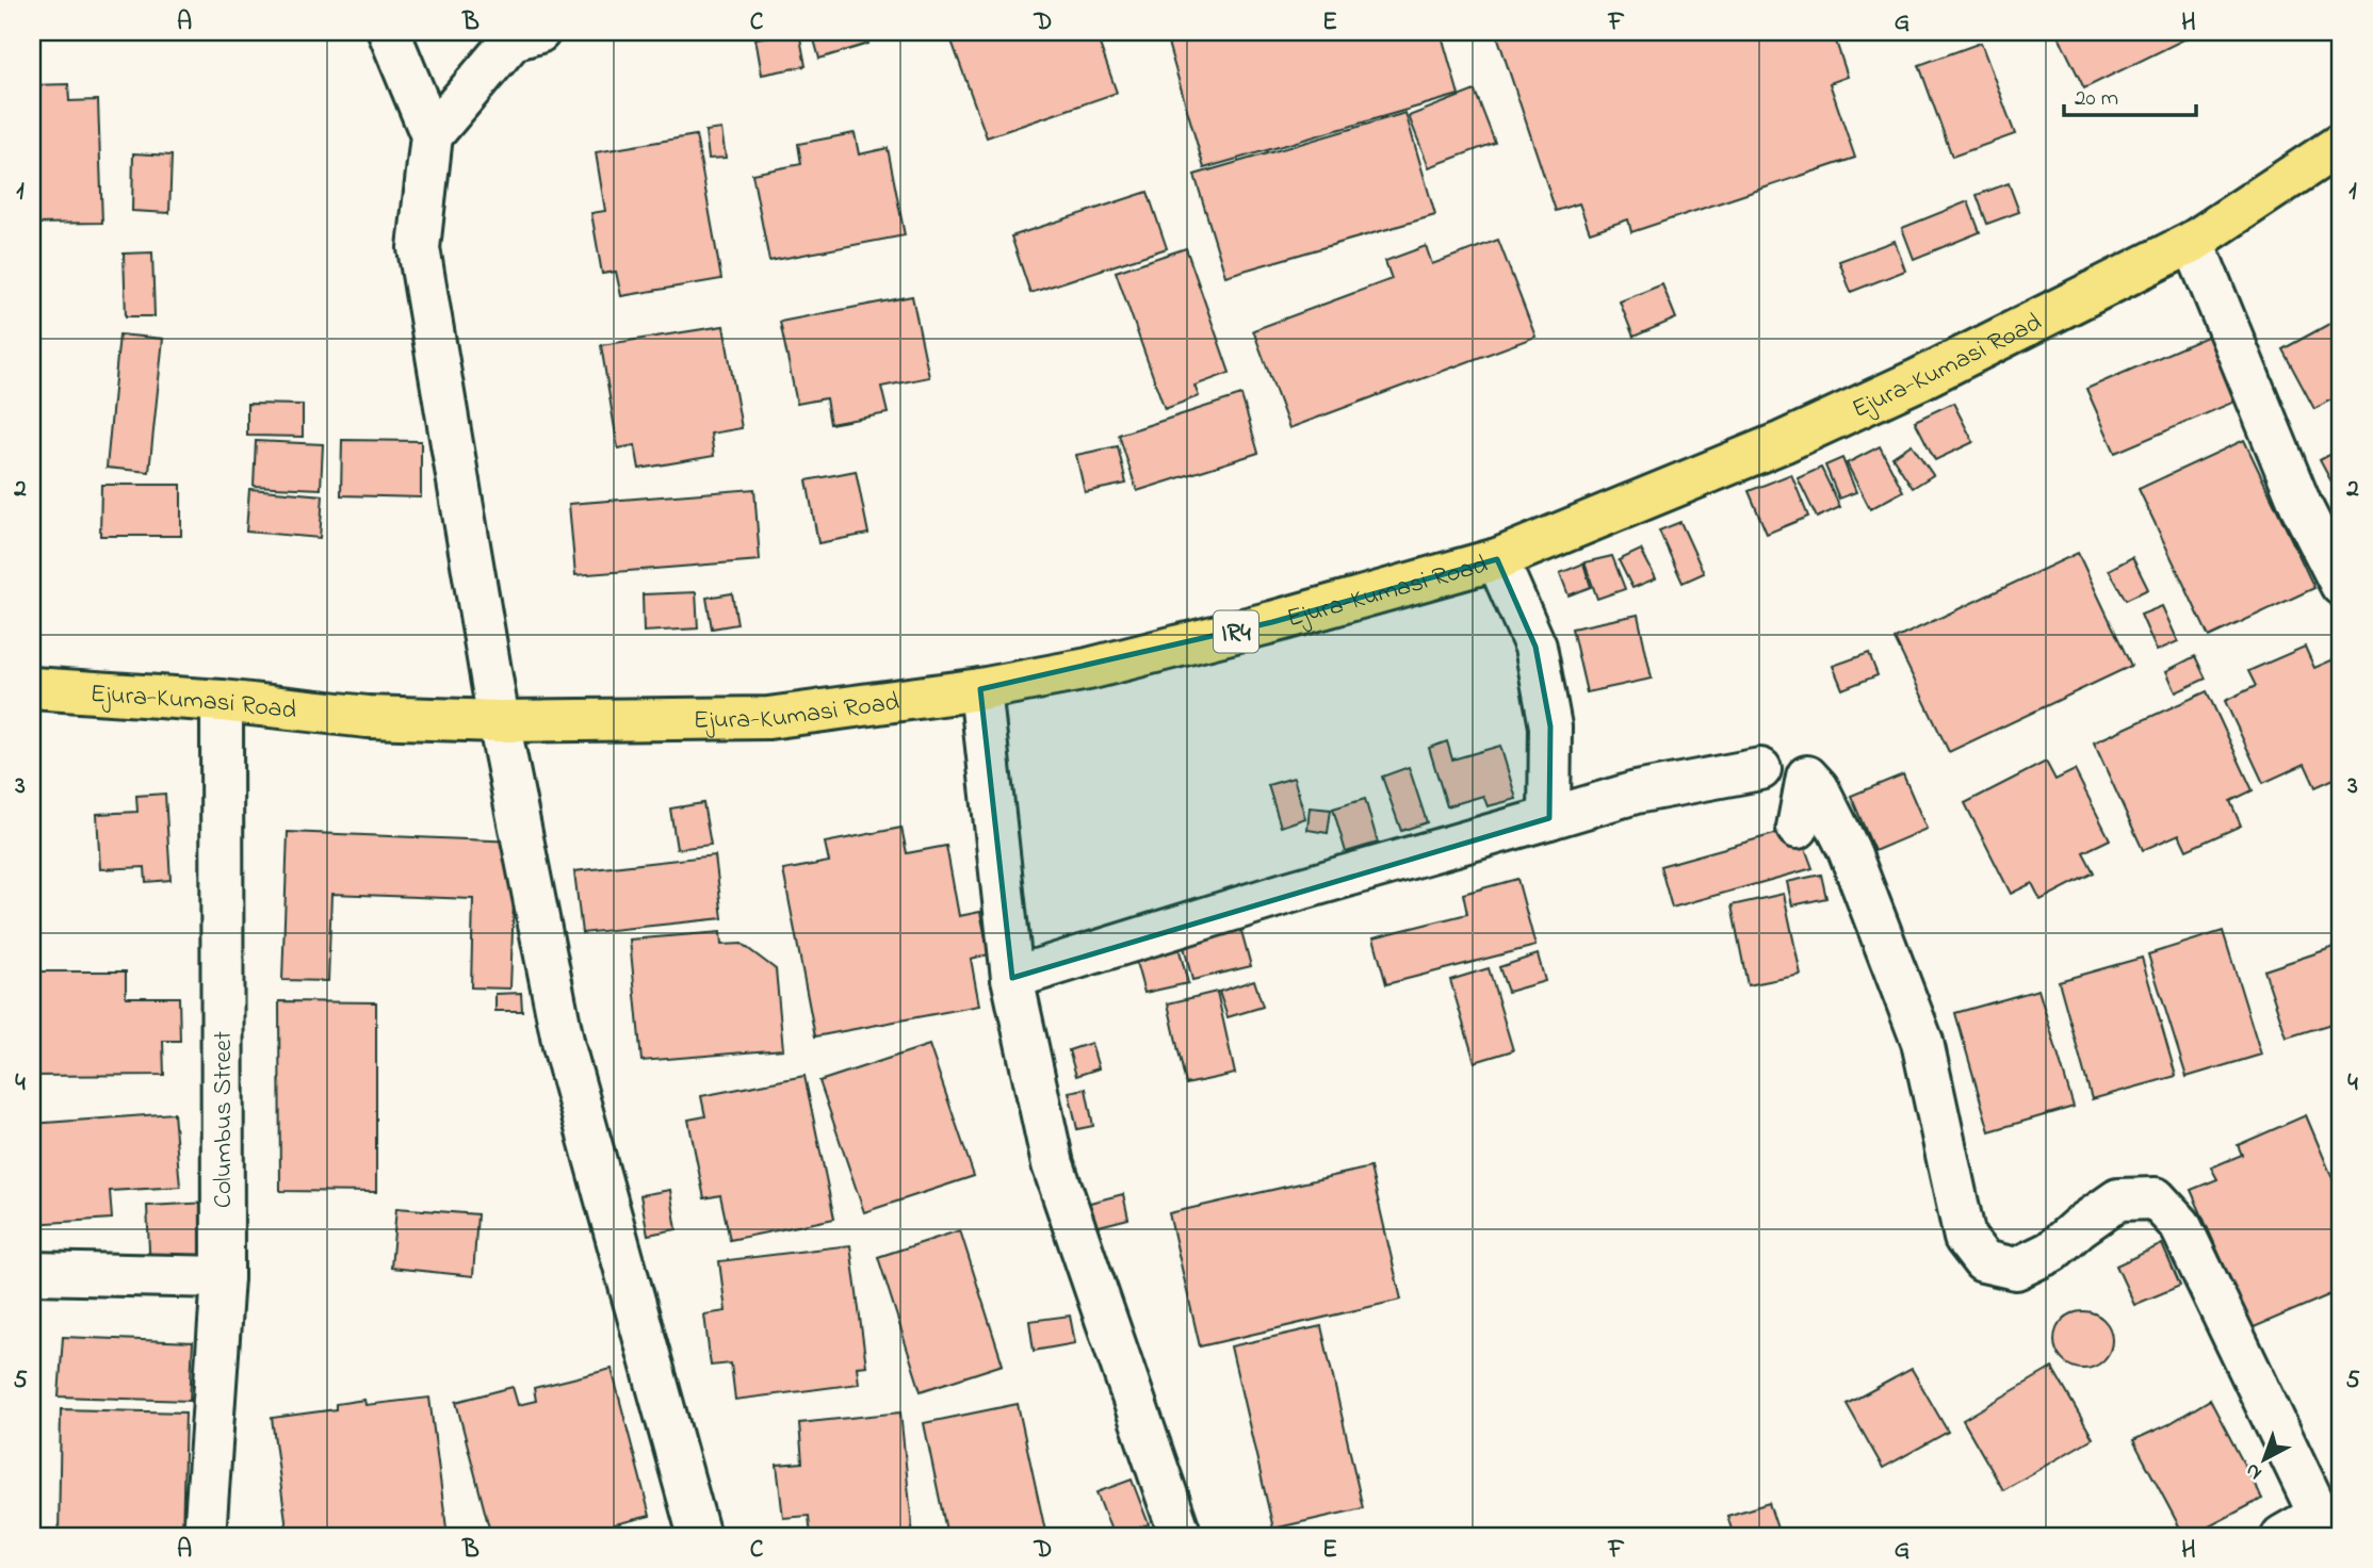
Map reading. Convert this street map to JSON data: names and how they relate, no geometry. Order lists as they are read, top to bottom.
{
  "streets": {
    "main road": ["Ejura-Kumasi Road", "IR4"],
    "street": ["Columbus Street"]
  },
  "crossings": [
    ["Ejura-Kumasi Road", "Columbus Street"]
  ],
  "scale_bar": "20 m",
  "north": "bottom left",
  "grid": {
    "columns": [
      "A",
      "B",
      "C",
      "D",
      "E",
      "F",
      "G",
      "H"
    ],
    "rows": [
      "1",
      "2",
      "3",
      "4",
      "5"
    ]
  }
}
